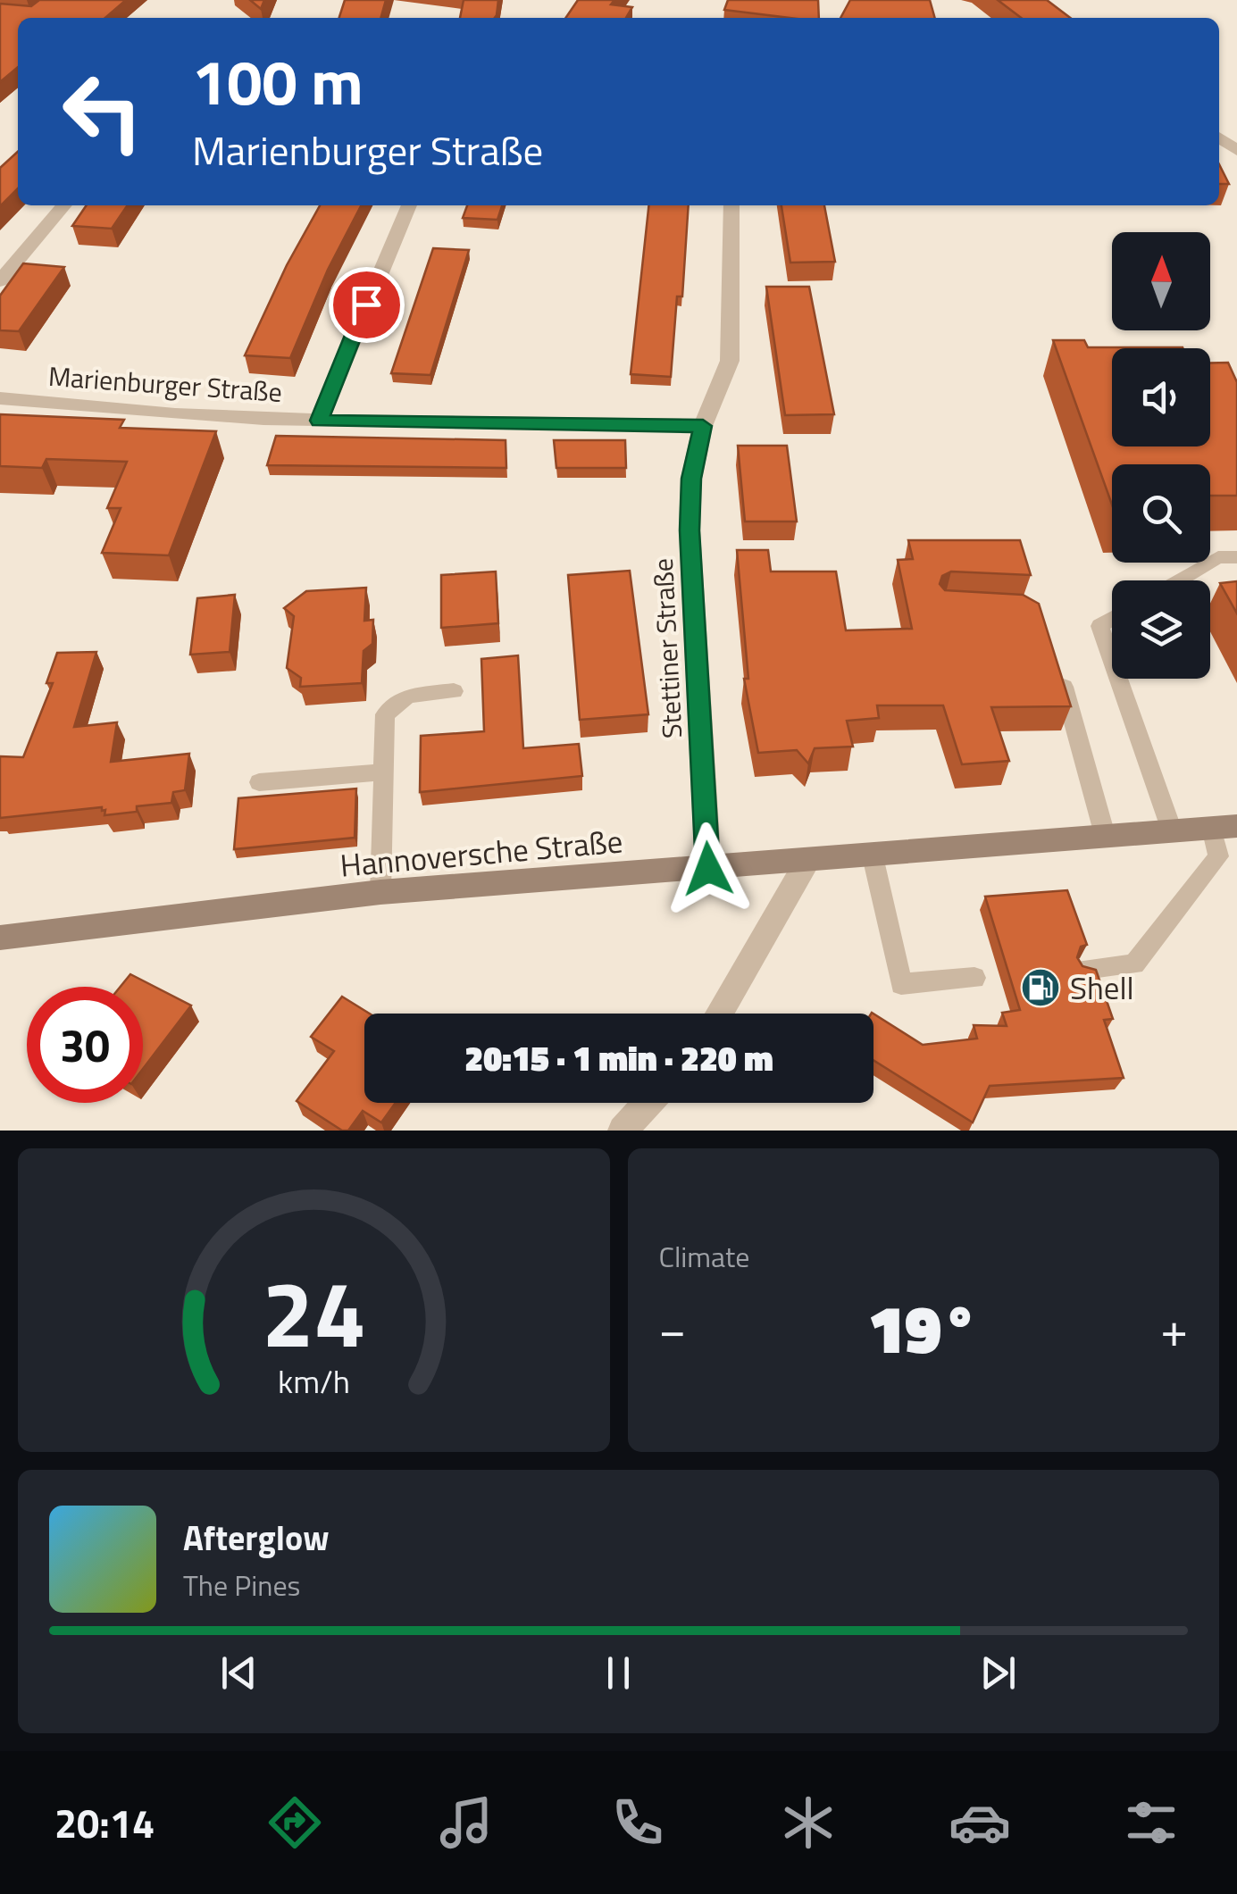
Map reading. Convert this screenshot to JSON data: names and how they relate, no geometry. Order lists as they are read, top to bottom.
{
  "streets": {
    "street": ["Marienburger Straße", "Stettiner Straße", "Hannoversche Straße"]
  },
  "crossings": [
    ["Marienburger Straße", "Stettiner Straße"],
    ["Stettiner Straße", "Hannoversche Straße"]
  ],
  "places": {
    "fuel station": ["Shell"]
  },
  "north": "top",
  "page": {
    "turn": ["100 m", "Marienburger Straße"],
    "limit": "30",
    "trip": "20:15 · 1 min · 220 m",
    "tile": "Climate",
    "heat": ["−", "19°", "+"],
    "song": ["Afterglow", "The Pines"],
    "tabs": "20:14",
    "gauge": ["24", "km/h"]
  }
}
